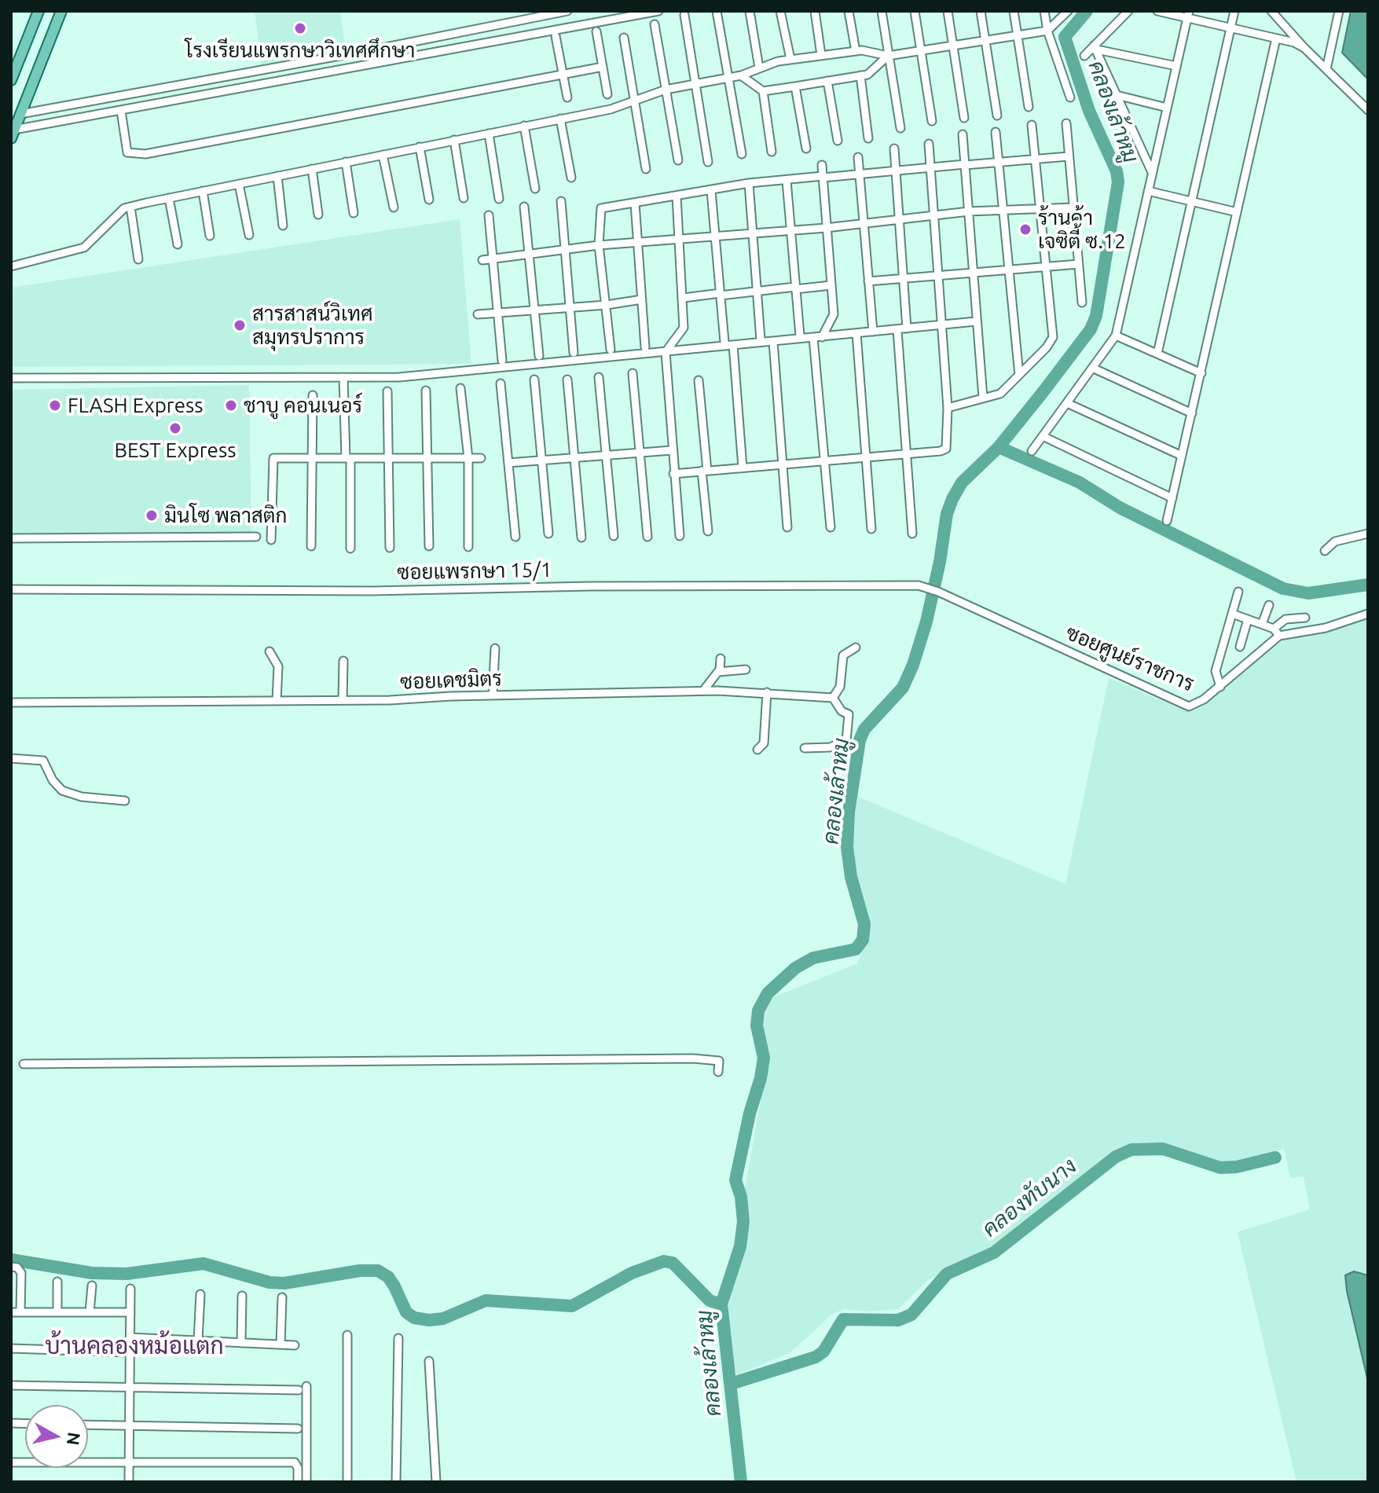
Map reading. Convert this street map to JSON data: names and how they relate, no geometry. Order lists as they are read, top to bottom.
{
  "streets": {
    "street": ["ซอยแพรกษา 15/1", "ซอยศูนย์ราชการ", "ซอยเดชมิตร"]
  },
  "crossings": [
    ["ซอยแพรกษา 15/1", "ซอยศูนย์ราชการ"]
  ],
  "districts": ["บ้านคลองหม้อแตก"],
  "water": ["คลองเล้าหมู", "คลองทับนาง"],
  "places": [
    "โรงเรียนแพรกษาวิเทศศึกษา",
    "ร้านค้า เจซิตี้ ซ.12",
    "สารสาสน์วิเทศ สมุทรปราการ",
    "FLASH Express",
    "ชาบู คอนเนอร์",
    "BEST Express",
    "มินโซ พลาสติก"
  ],
  "north": "right"
}
